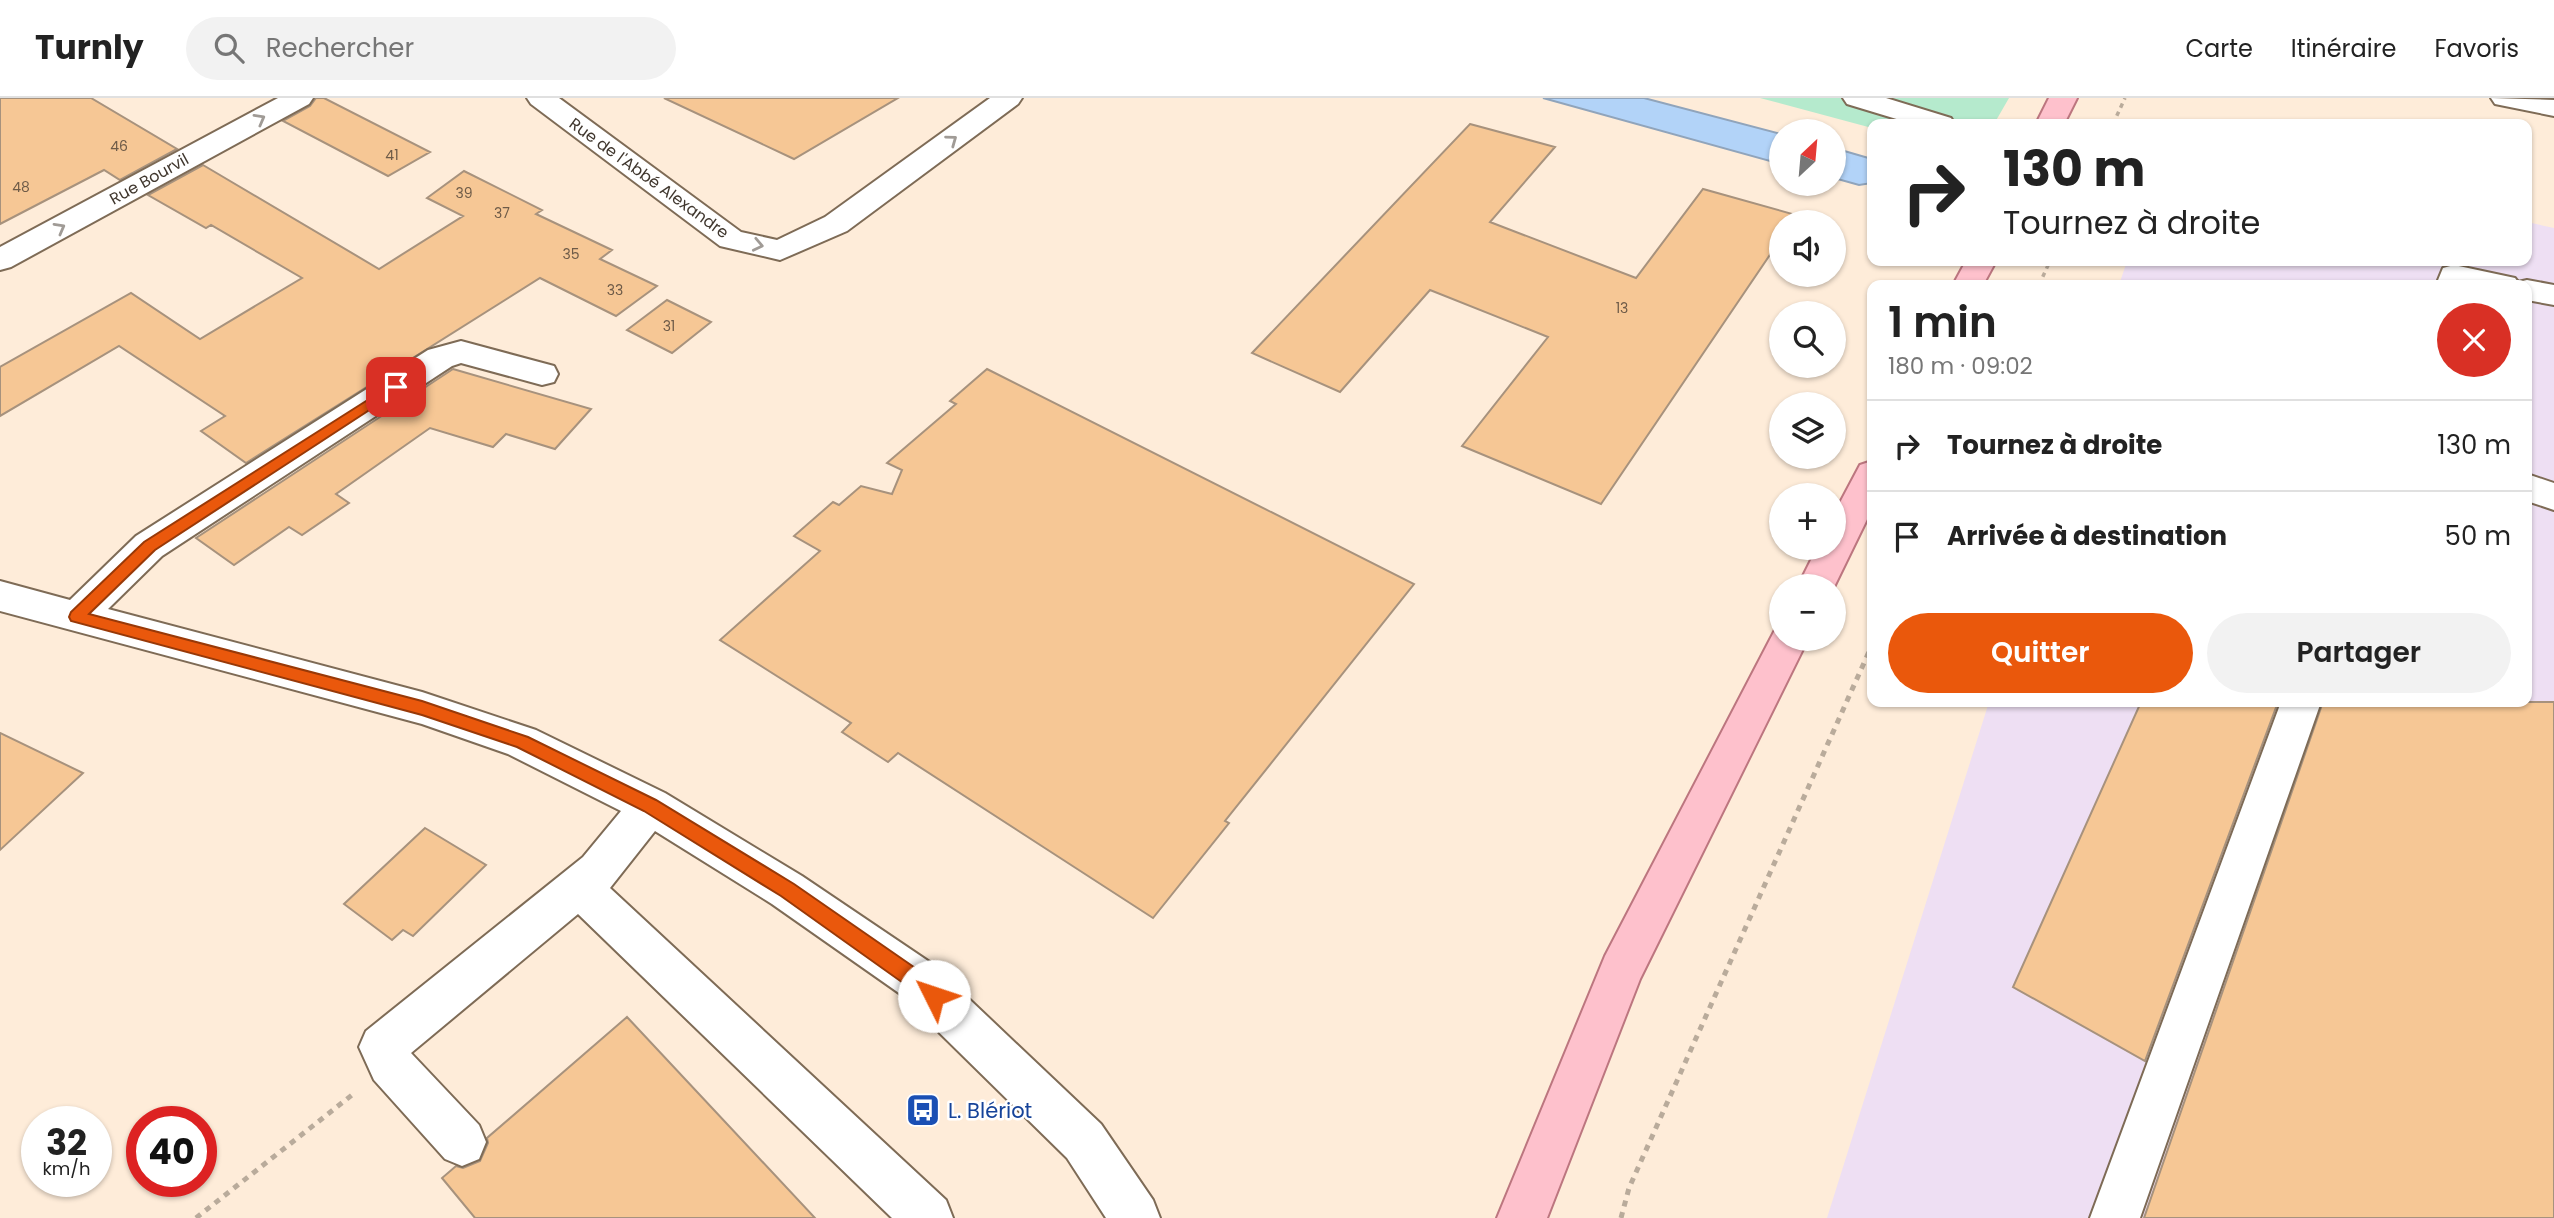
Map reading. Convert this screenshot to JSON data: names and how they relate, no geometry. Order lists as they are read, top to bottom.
{
  "streets": {
    "street": ["Rue de l'Abbé Alexandre", "Rue Bourvil"]
  },
  "one_way": ["Rue de l'Abbé Alexandre"],
  "places": {
    "bus stop": ["L. Blériot"]
  },
  "house_numbers": [
    "46",
    "41",
    "48",
    "39",
    "37",
    "35",
    "33",
    "13",
    "31"
  ],
  "north": "top right",
  "page": {
    "header": "Turnly",
    "search": "Rechercher",
    "nav": ["Carte", "Itinéraire", "Favoris"],
    "map_buttons": ["+", "−"],
    "turn": ["130 m", "Tournez à droite"],
    "heading": ["1 min", "180 m · 09:02"],
    "list": [
      {
        "name": "Tournez à droite",
        "value": "130 m"
      },
      {
        "name": "Arrivée à destination",
        "value": "50 m"
      }
    ],
    "buttons": ["Quitter", "Partager"],
    "speed": "32 km/h",
    "limit": "40"
  }
}
